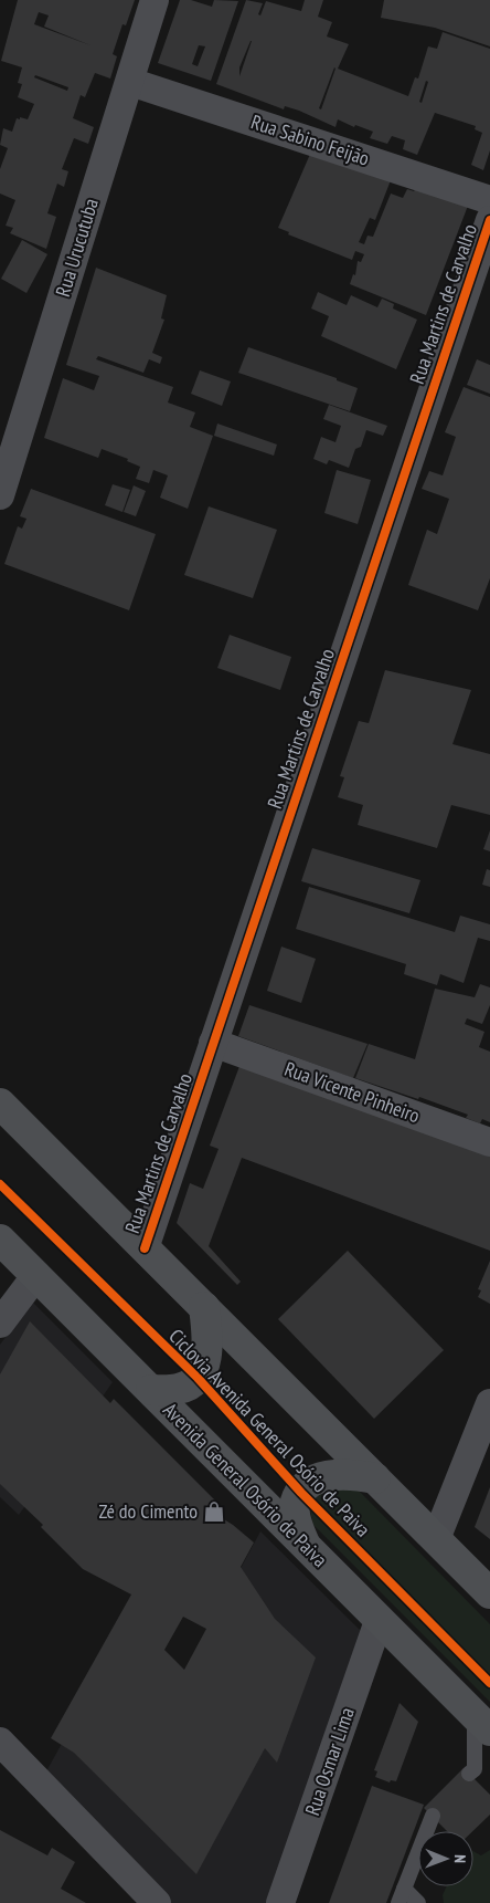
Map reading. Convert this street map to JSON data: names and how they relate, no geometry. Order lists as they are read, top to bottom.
{
  "streets": {
    "main road": ["Avenida General Osório de Paiva"],
    "street": [
      "Rua Sabino Feijão",
      "Rua Urucutuba",
      "Rua Martins de Carvalho",
      "Rua Vicente Pinheiro",
      "Rua Osmar Lima"
    ],
    "cycle path": ["Ciclovia Avenida General Osório de Paiva"]
  },
  "crossings": [
    ["Rua Sabino Feijão", "Rua Urucutuba"],
    ["Rua Martins de Carvalho", "Rua Vicente Pinheiro"],
    ["Avenida General Osório de Paiva", "Rua Osmar Lima"]
  ],
  "places": {
    "shop": ["Zé do Cimento"]
  },
  "north": "right"
}
